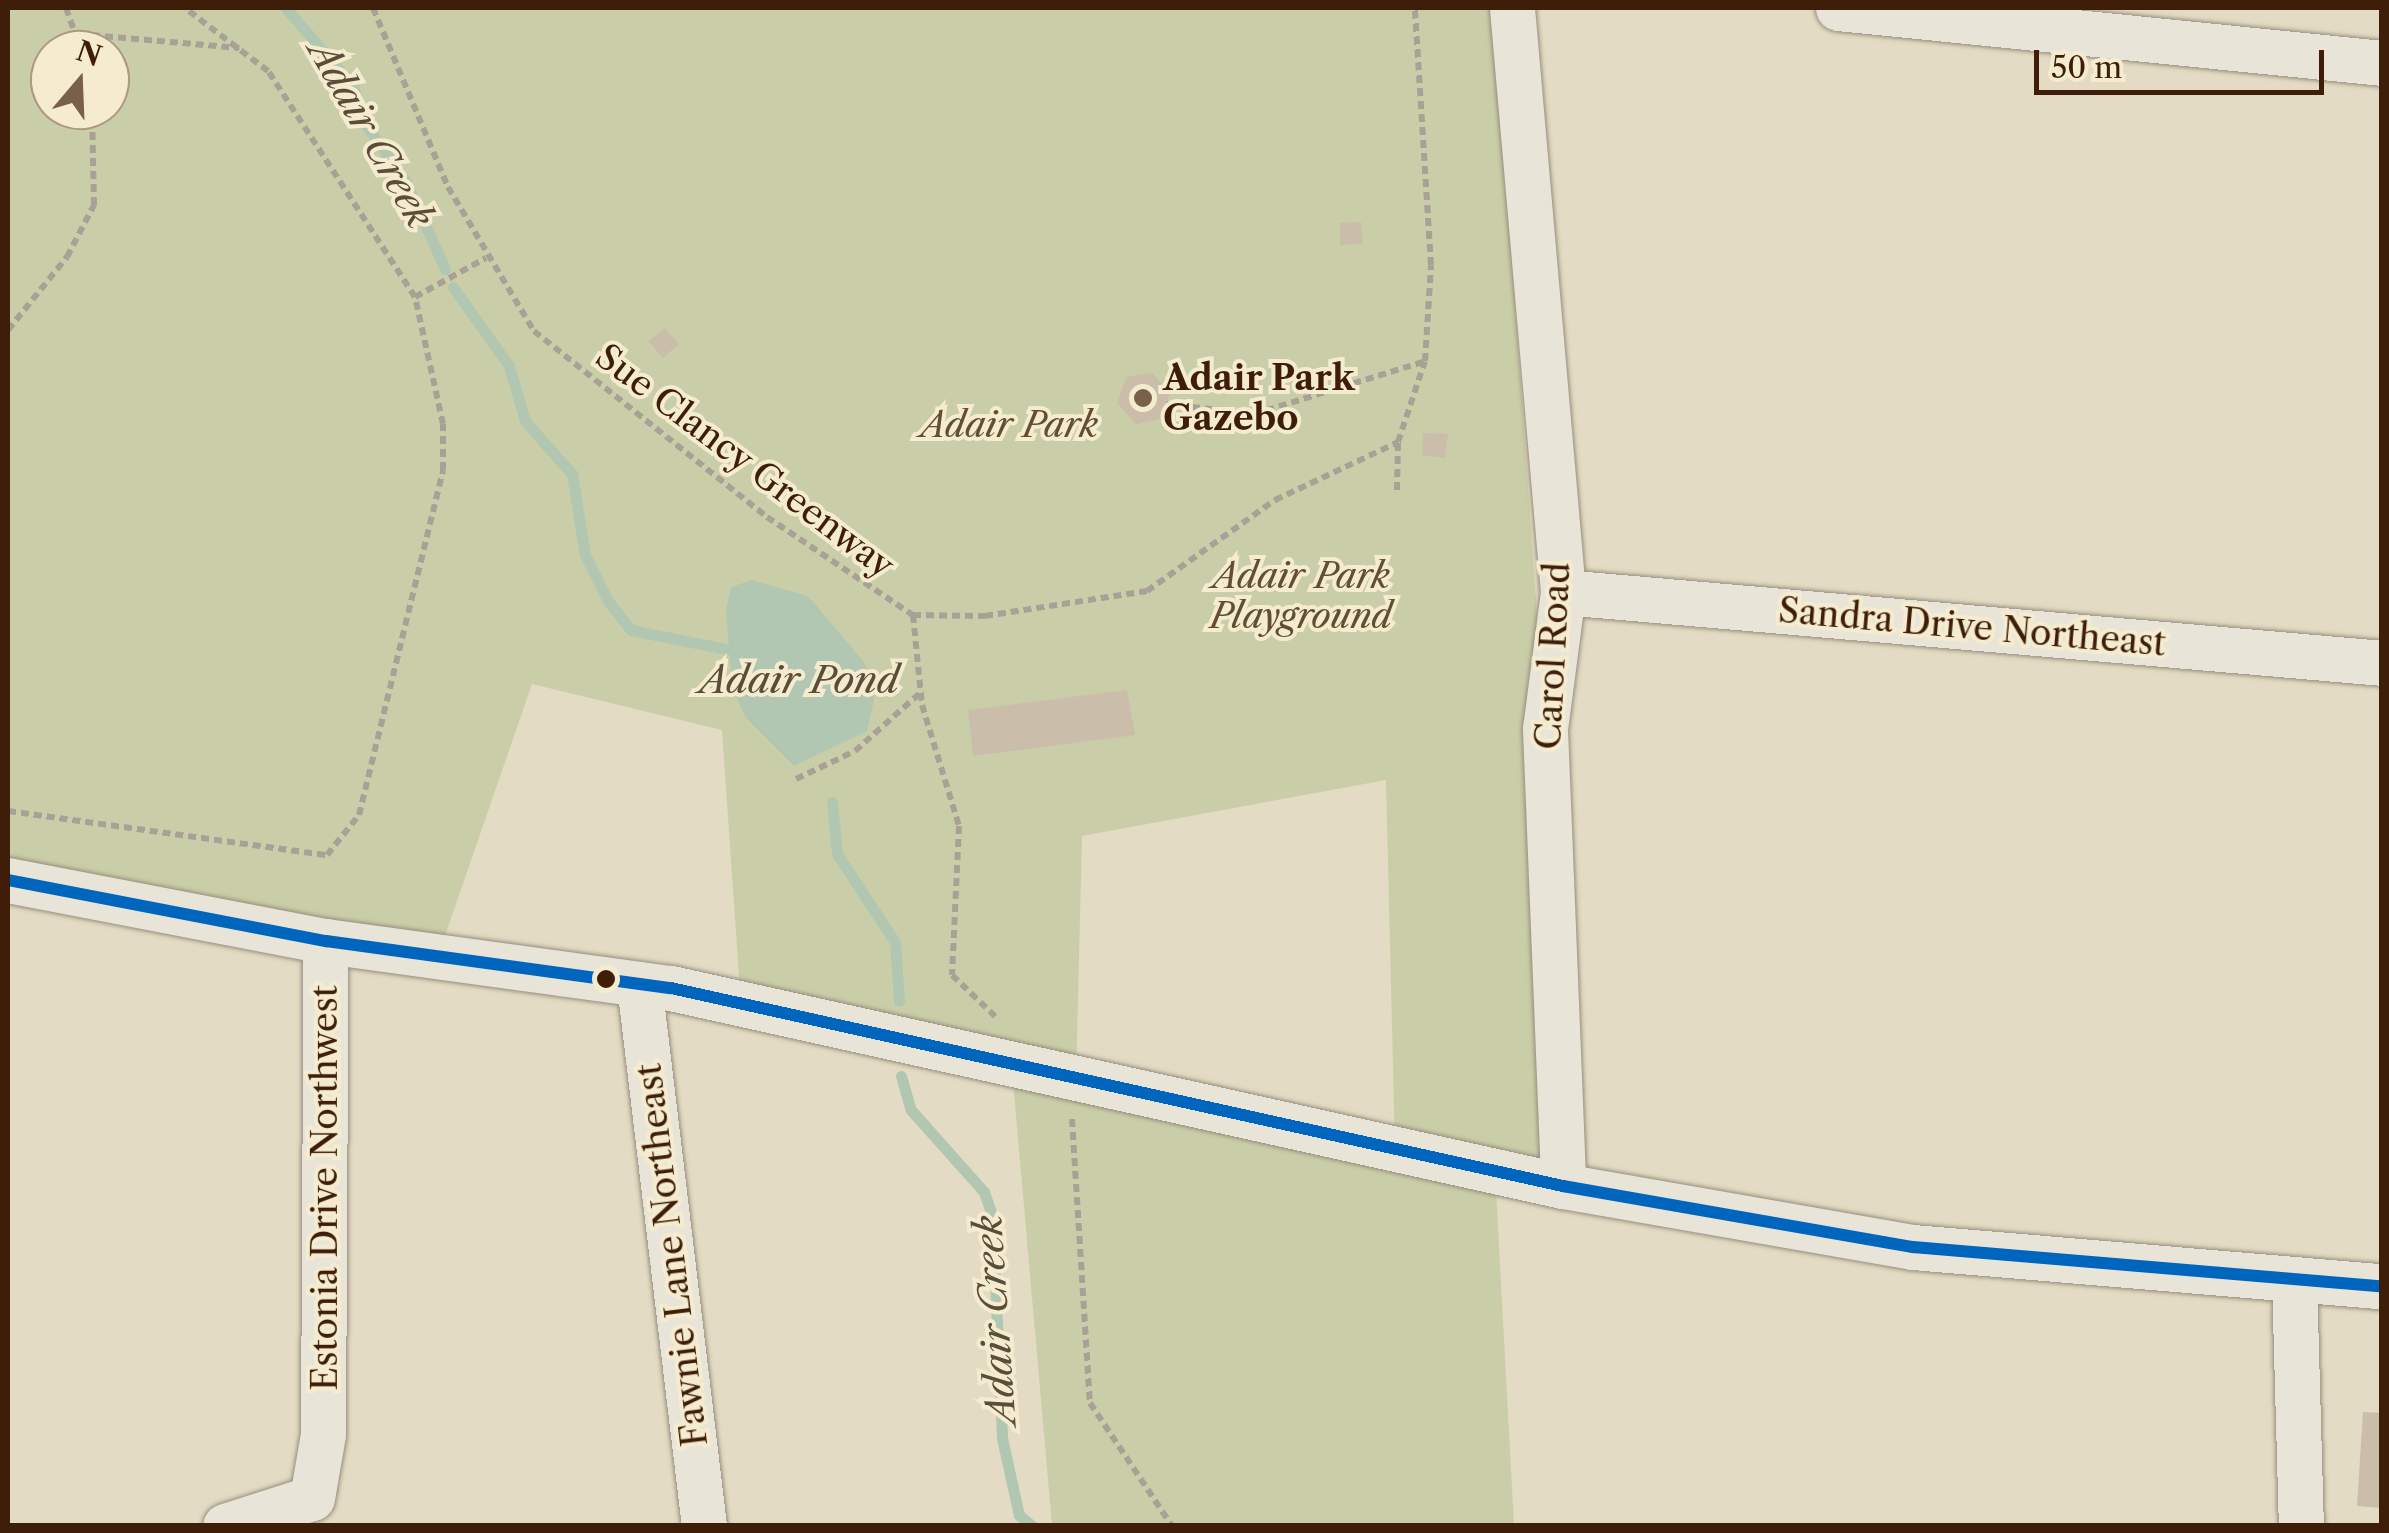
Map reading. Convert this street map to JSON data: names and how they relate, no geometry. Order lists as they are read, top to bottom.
{
  "streets": {
    "street": [
      "Sandra Drive Northeast",
      "Carol Road",
      "Estonia Drive Northwest",
      "Fawnie Lane Northeast"
    ],
    "path": ["Sue Clancy Greenway"]
  },
  "crossings": [
    ["Sandra Drive Northeast", "Carol Road"]
  ],
  "water": ["Adair Creek", "Adair Pond"],
  "parks": ["Adair Park", "Adair Park Playground"],
  "places": ["Adair Park Gazebo"],
  "scale_bar": "50 m",
  "north": "top"
}
